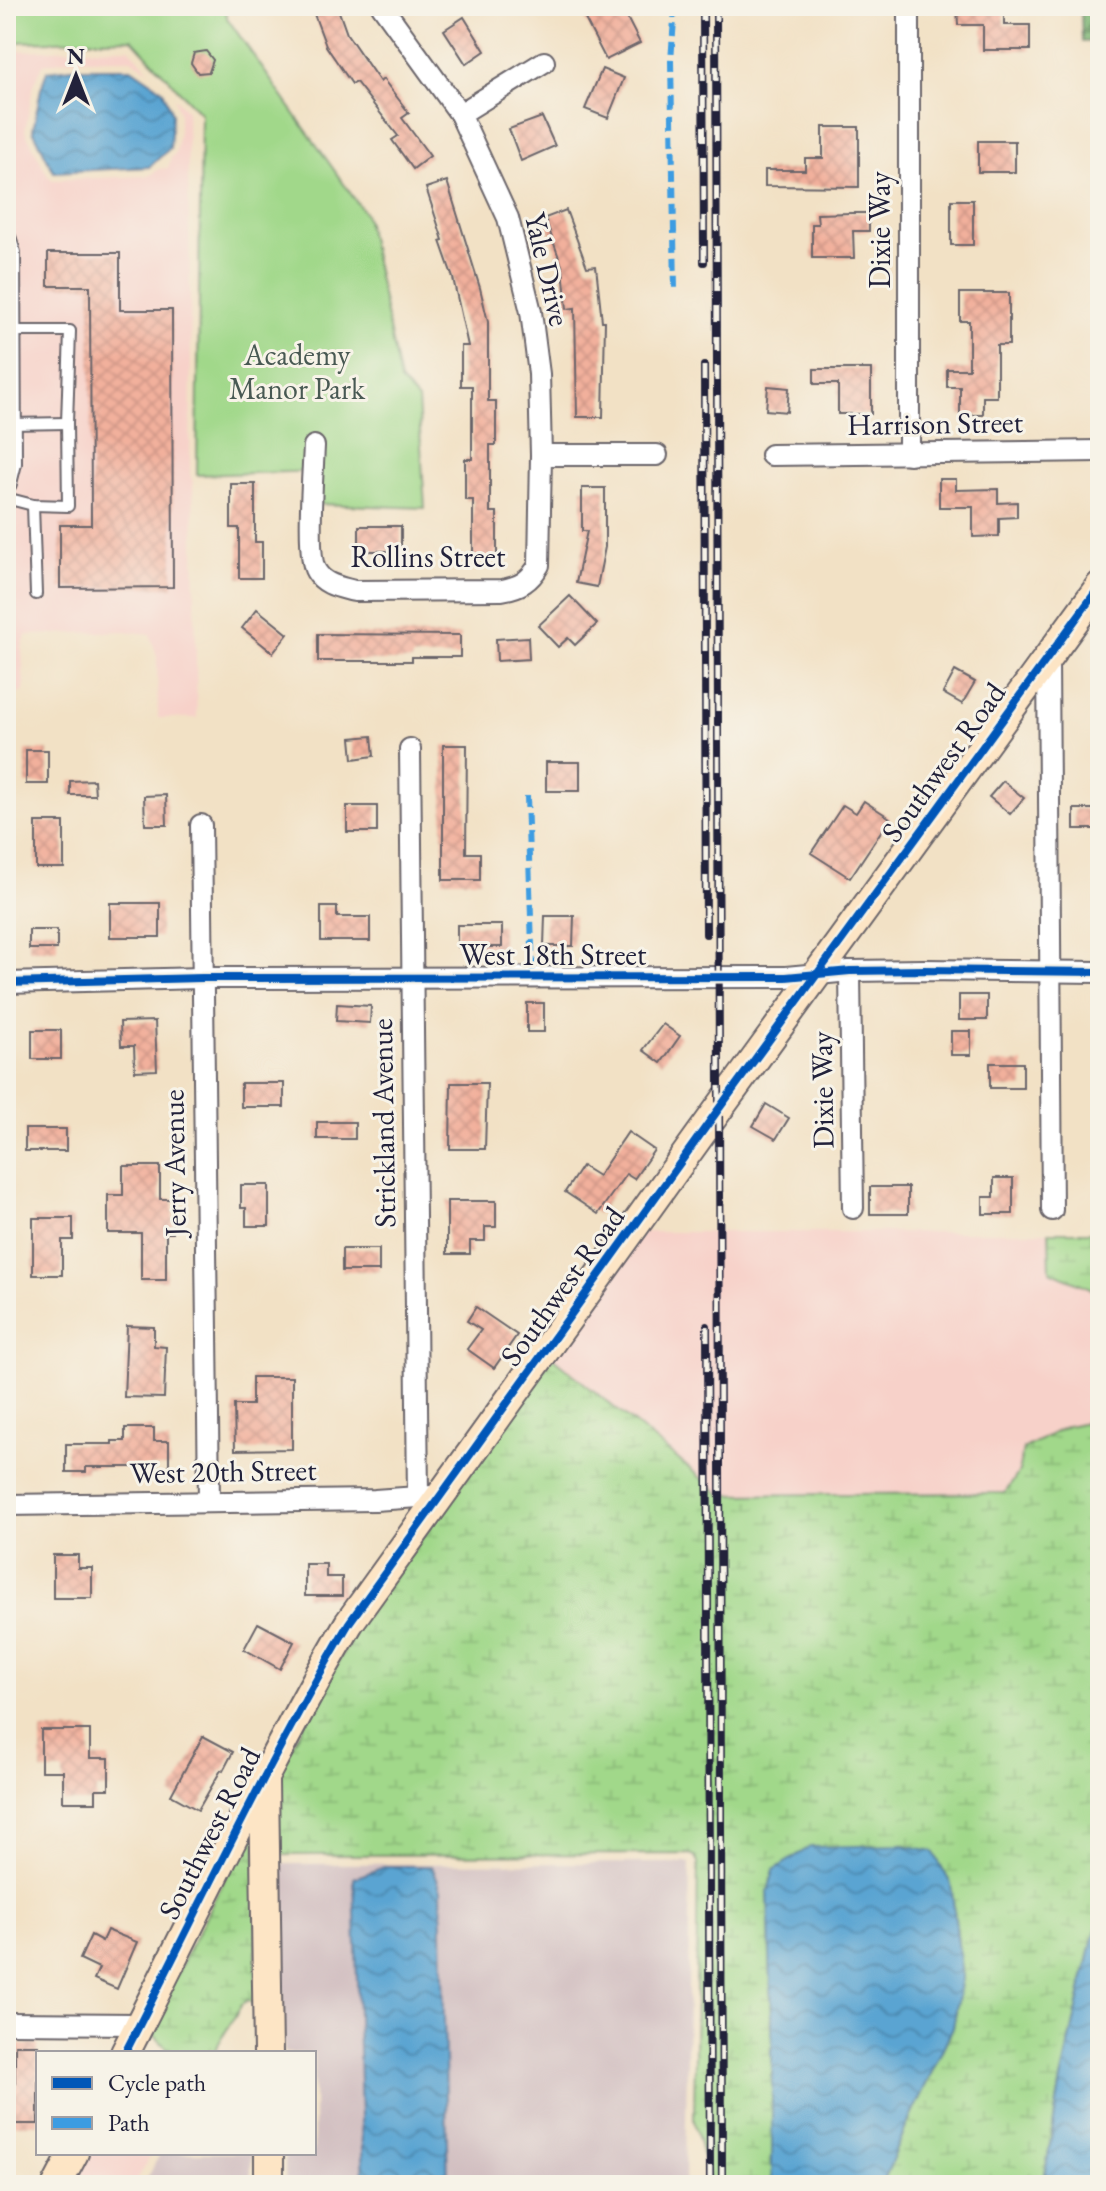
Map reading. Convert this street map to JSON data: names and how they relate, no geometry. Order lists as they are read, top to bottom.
{
  "streets": {
    "street": [
      "Dixie Way",
      "Yale Drive",
      "Harrison Street",
      "Rollins Street",
      "Southwest Road",
      "West 18th Street",
      "Strickland Avenue",
      "Jerry Avenue",
      "West 20th Street"
    ]
  },
  "crossings": [
    ["Dixie Way", "Harrison Street"],
    ["Dixie Way", "West 18th Street"],
    ["Yale Drive", "Rollins Street"],
    ["Southwest Road", "West 18th Street"],
    ["Southwest Road", "Strickland Avenue"],
    ["Southwest Road", "West 20th Street"],
    ["West 18th Street", "Strickland Avenue"],
    ["West 18th Street", "Jerry Avenue"],
    ["Strickland Avenue", "West 20th Street"],
    ["Jerry Avenue", "West 20th Street"]
  ],
  "parks": ["Academy Manor Park"],
  "legend": ["Cycle path", "Path"],
  "north": "top"
}
